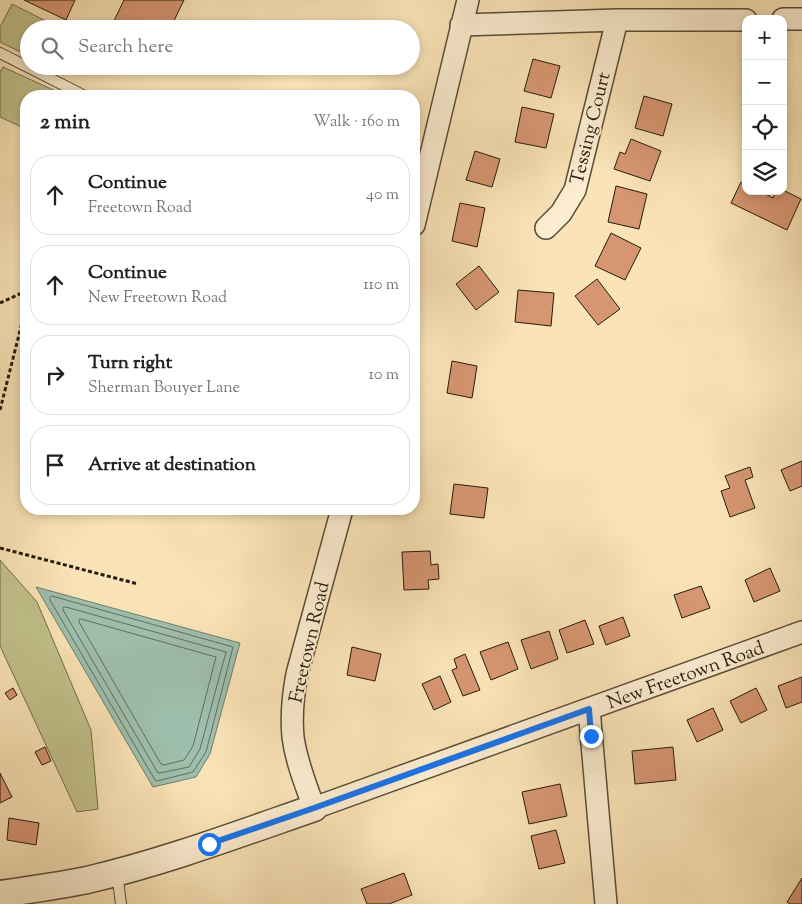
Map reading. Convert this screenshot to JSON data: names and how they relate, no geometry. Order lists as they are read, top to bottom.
{
  "streets": {
    "street": ["Tessing Court", "Freetown Road", "New Freetown Road"]
  },
  "crossings": [
    ["Freetown Road", "New Freetown Road"]
  ],
  "page": {
    "map_buttons": ["+", "−"],
    "search": "Search here",
    "heading": ["2 min", "Walk · 160 m"],
    "list": [
      ["Continue", "Freetown Road", "40 m"],
      ["Continue", "New Freetown Road", "110 m"],
      ["Turn right", "Sherman Bouyer Lane", "10 m"],
      "Arrive at destination"
    ]
  }
}
